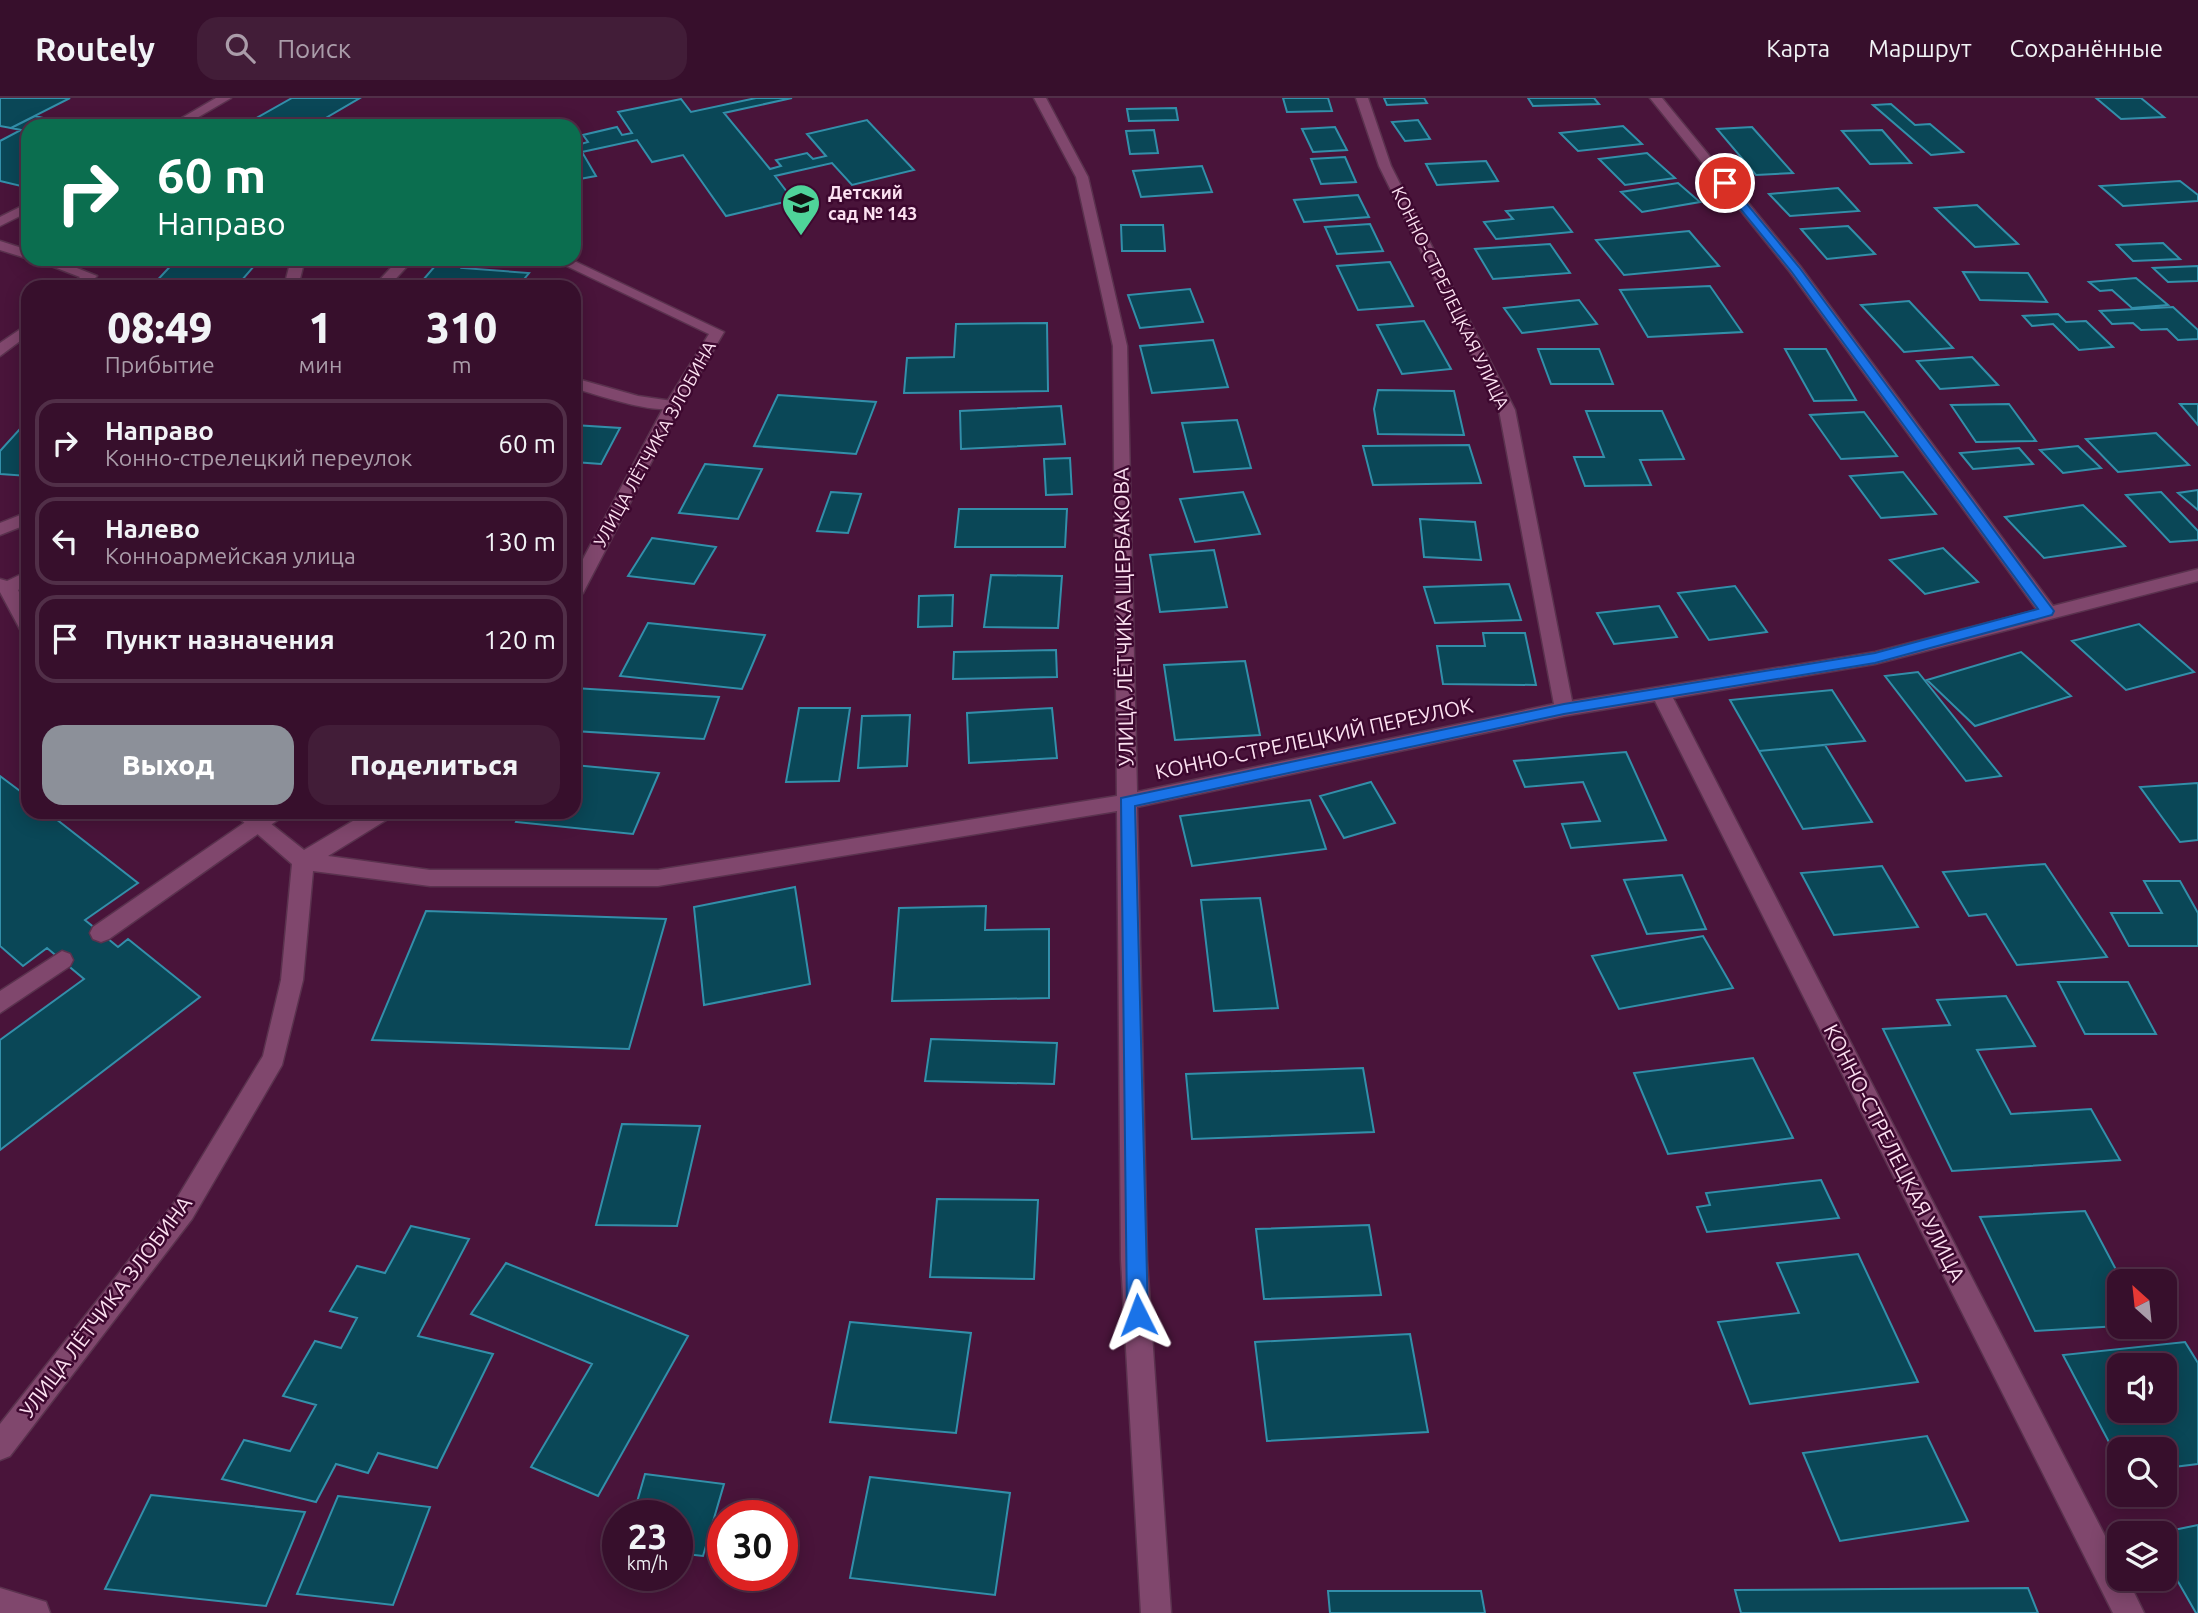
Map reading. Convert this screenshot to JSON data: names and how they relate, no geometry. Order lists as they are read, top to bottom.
{
  "streets": {
    "street": [
      "КОННО-СТРЕЛЕЦКАЯ УЛИЦА",
      "УЛИЦА ЛЁТЧИКА ЗЛОБИНА",
      "УЛИЦА ЛЁТЧИКА ЩЕРБАКОВА",
      "КОННО-СТРЕЛЕЦКИЙ ПЕРЕУЛОК"
    ]
  },
  "crossings": [
    ["КОННО-СТРЕЛЕЦКАЯ УЛИЦА", "КОННО-СТРЕЛЕЦКИЙ ПЕРЕУЛОК"],
    ["УЛИЦА ЛЁТЧИКА ЗЛОБИНА", "КОННО-СТРЕЛЕЦКИЙ ПЕРЕУЛОК"],
    ["УЛИЦА ЛЁТЧИКА ЩЕРБАКОВА", "КОННО-СТРЕЛЕЦКИЙ ПЕРЕУЛОК"]
  ],
  "places": {
    "school or university": ["Детский сад № 143"]
  },
  "north": "top left",
  "page": {
    "header": "Routely",
    "search": "Поиск",
    "nav": ["Карта", "Маршрут", "Сохранённые"],
    "turn": ["60 m", "Направо"],
    "eta": [
      "08:49",
      "Прибытие",
      "1",
      "мин",
      "310",
      "m"
    ],
    "list": [
      {
        "name": "Направо",
        "note": "Конно-стрелецкий переулок",
        "value": "60 m"
      },
      {
        "name": "Налево",
        "note": "Конноармейская улица",
        "value": "130 m"
      },
      {
        "name": "Пункт назначения",
        "value": "120 m"
      }
    ],
    "buttons": ["Выход", "Поделиться"],
    "speed": "23 km/h",
    "limit": "30"
  }
}
